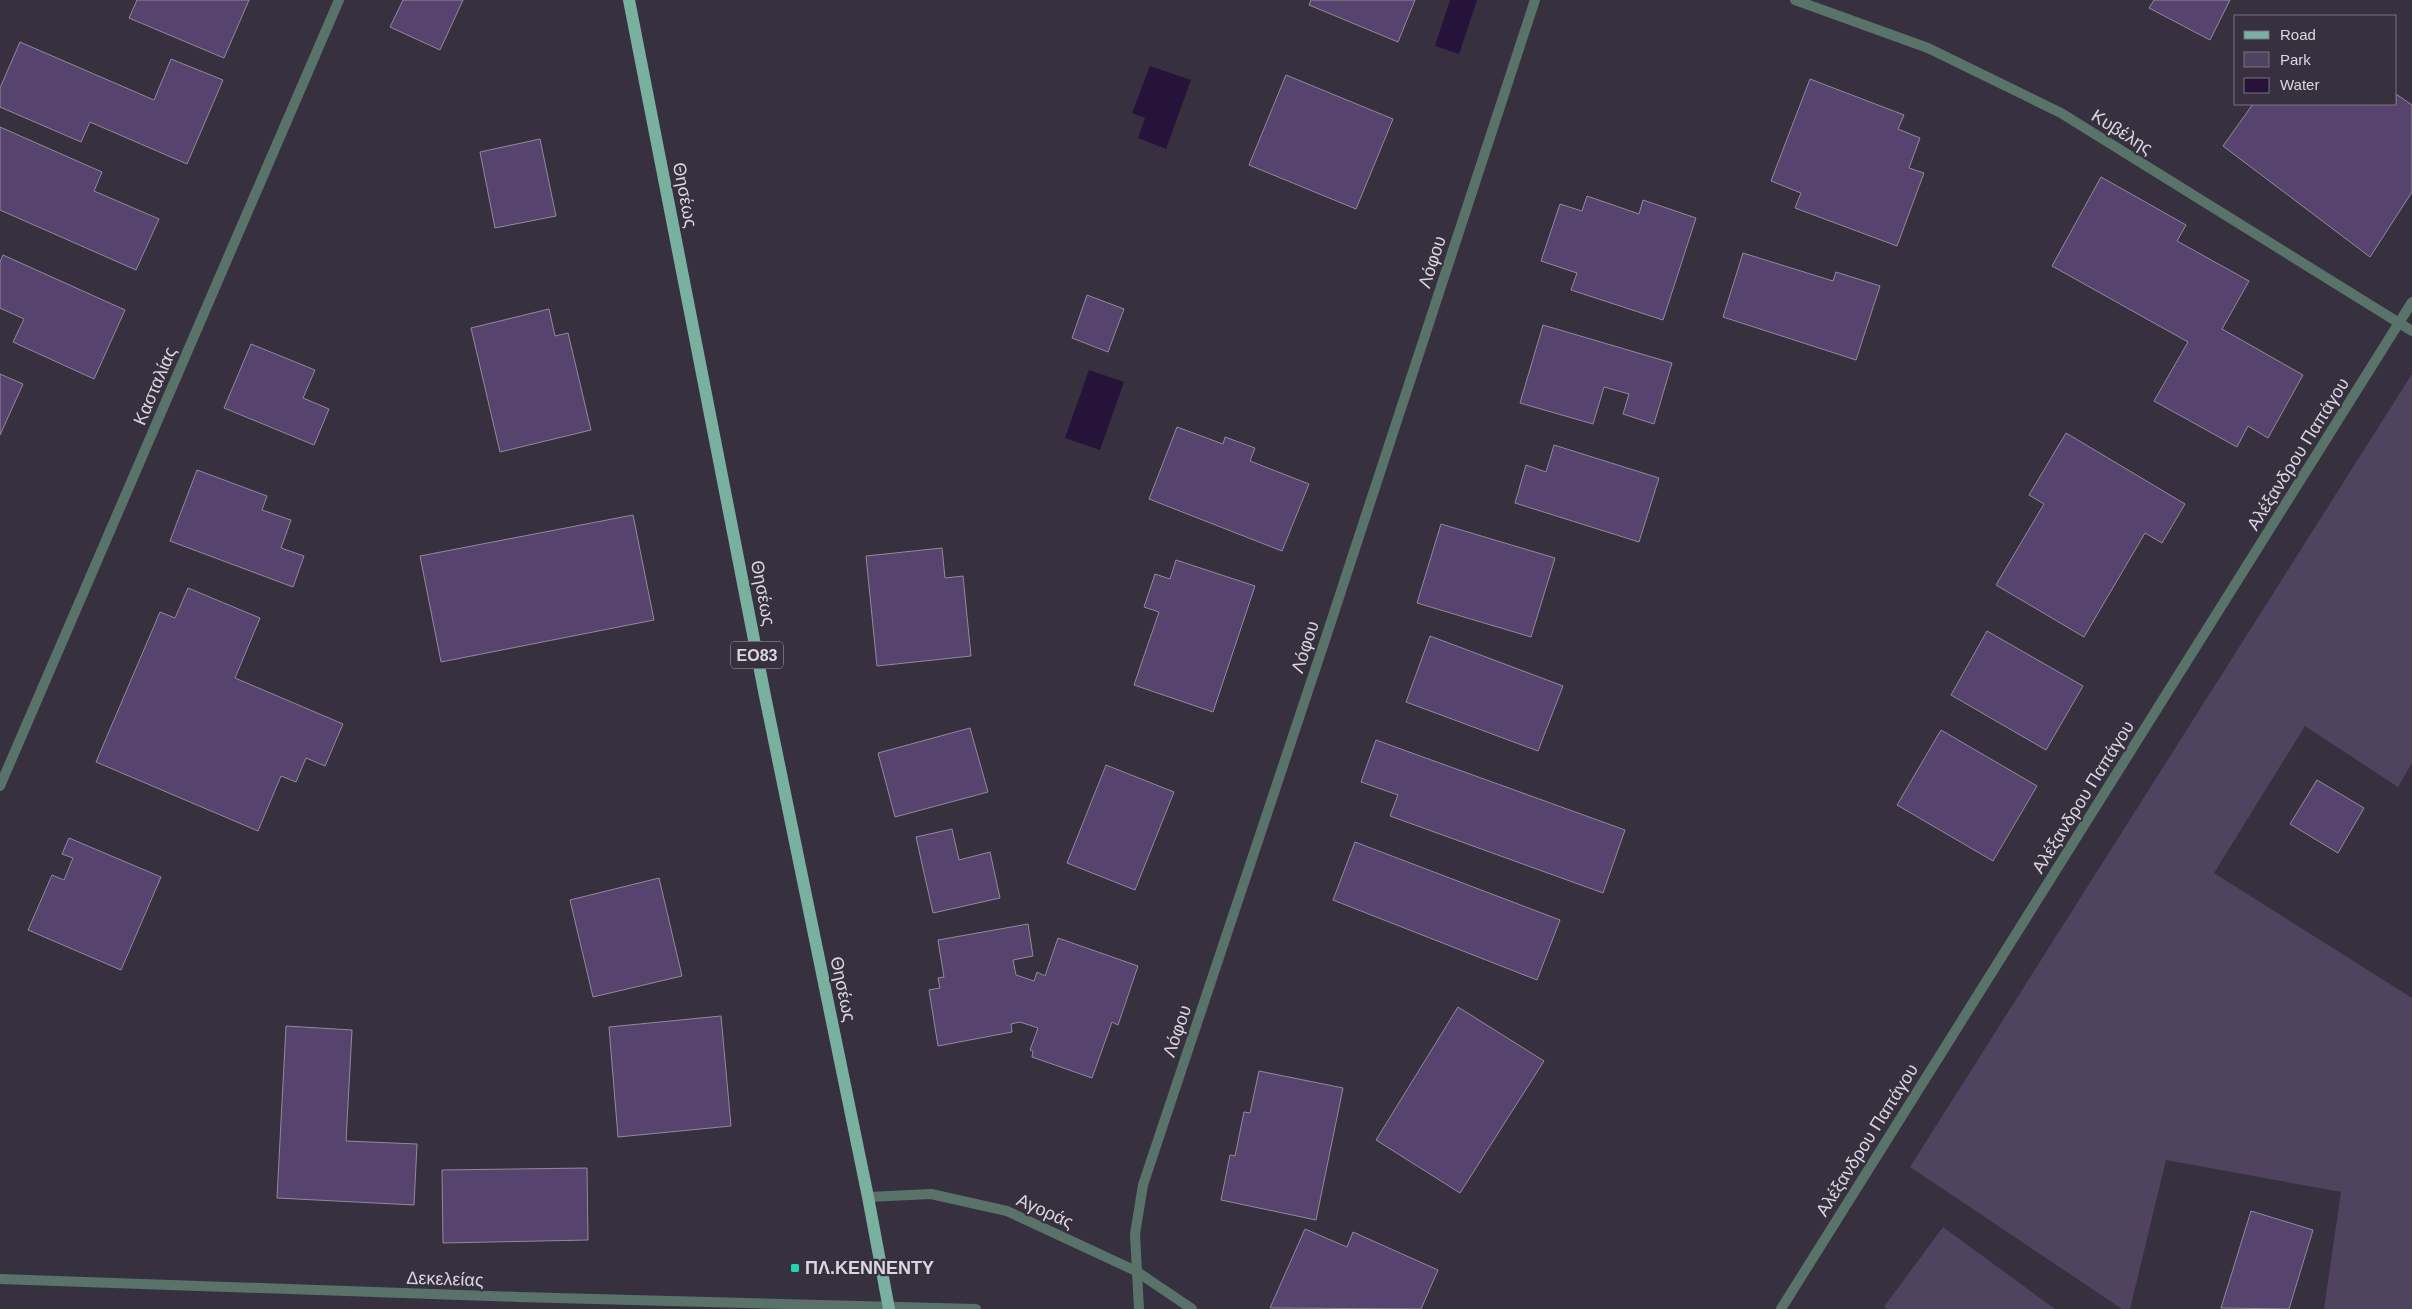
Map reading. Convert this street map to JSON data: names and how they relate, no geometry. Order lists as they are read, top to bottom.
{
  "streets": {
    "main road": ["Θησέως", "ΕΟ83"],
    "street": [
      "Κυβέλης",
      "Λόφου",
      "Κασταλίας",
      "Αλέξανδρου Παπάγου",
      "Αγοράς",
      "Δεκελείας"
    ]
  },
  "crossings": [
    ["Κυβέλης", "Αλέξανδρου Παπάγου"],
    ["Θησέως", "Αγοράς"],
    ["Θησέως", "Δεκελείας"],
    ["Λόφου", "Αγοράς"]
  ],
  "places": {
    "transit": ["ΠΛ.ΚΕΝΝΕΝΤΥ"]
  },
  "legend": ["Road", "Park", "Water"]
}
